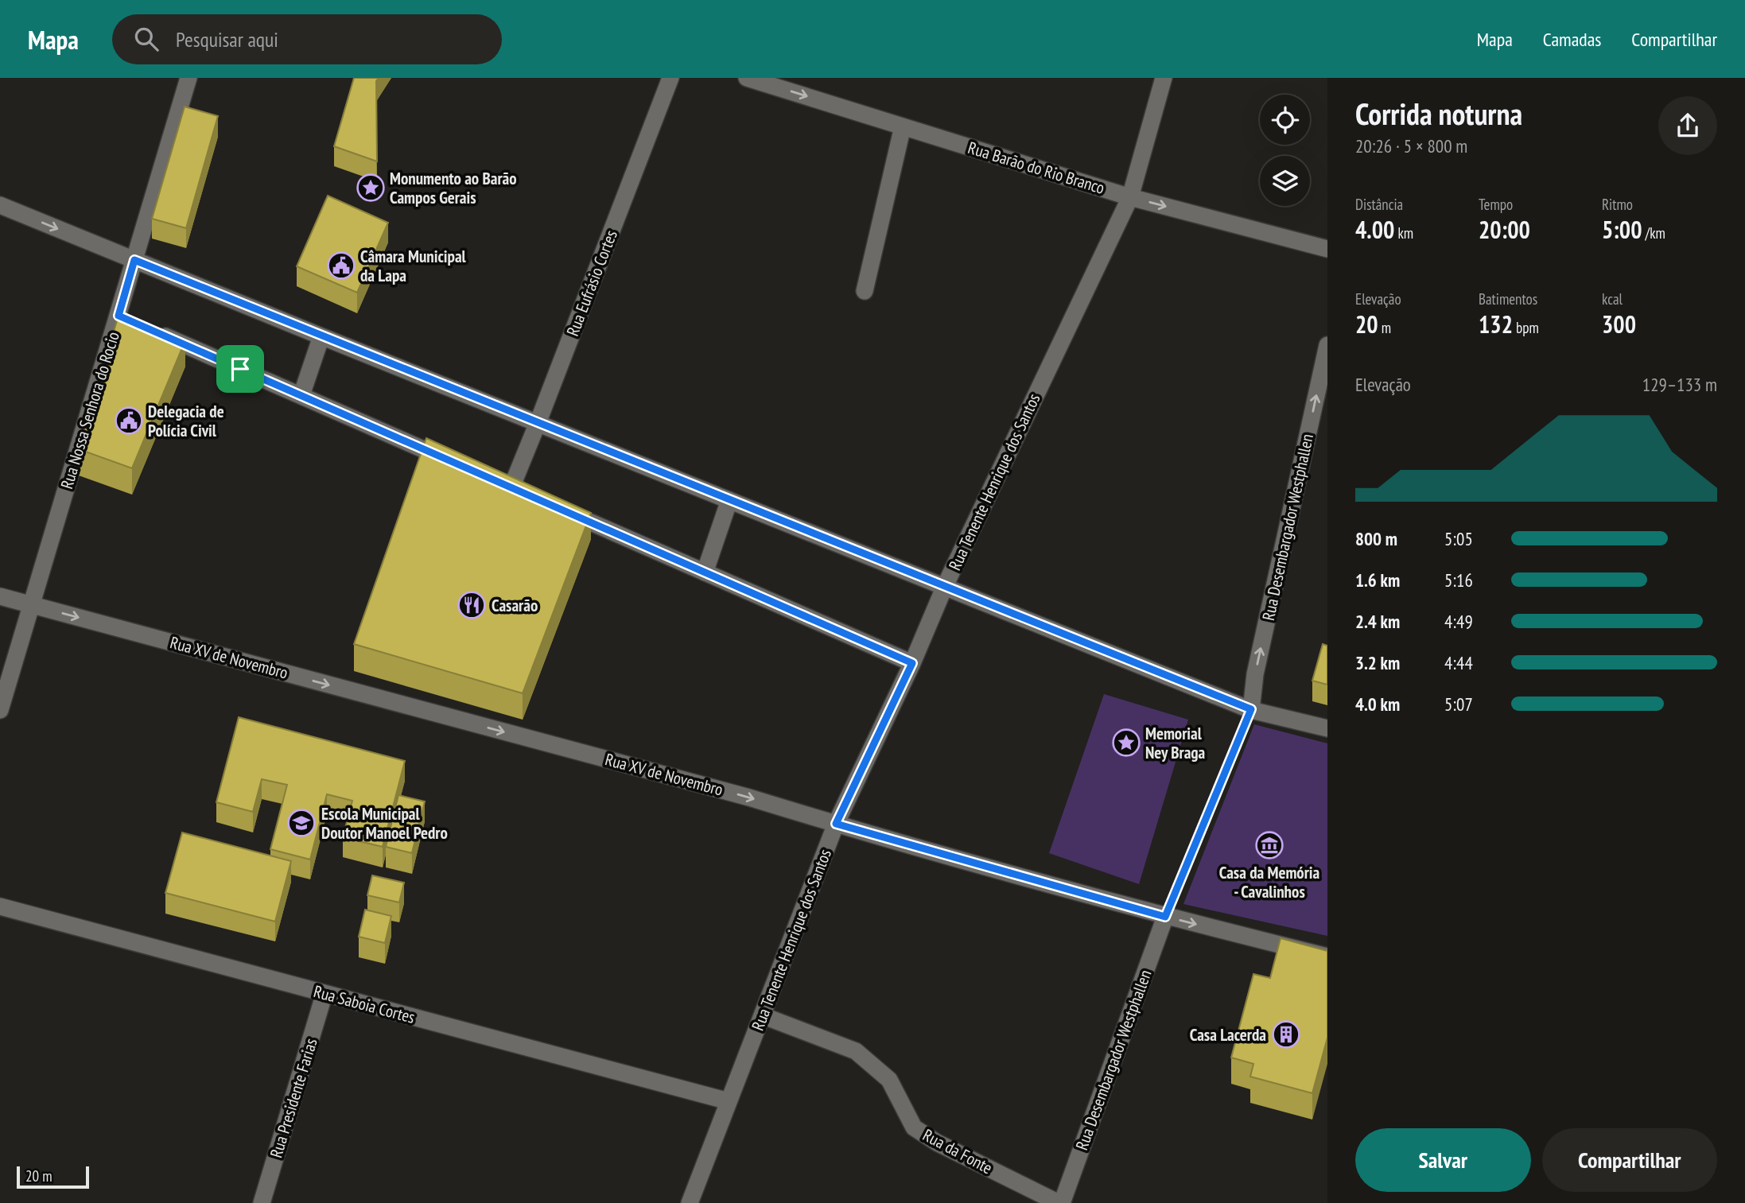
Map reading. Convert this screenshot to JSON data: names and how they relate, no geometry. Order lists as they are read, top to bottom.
{
  "streets": {
    "street": [
      "Rua Barão do Rio Branco",
      "Rua Eufrásio Cortes",
      "Rua Nossa Senhora do Rocio",
      "Rua Tenente Henrique dos Santos",
      "Rua Desembargador Westphallen",
      "Rua XV de Novembro",
      "Rua Saboia Cortes",
      "Rua Presidente Farias",
      "Rua da Fonte"
    ]
  },
  "crossings": [
    ["Rua Barão do Rio Branco", "Rua Tenente Henrique dos Santos"],
    ["Rua Nossa Senhora do Rocio", "Rua XV de Novembro"],
    ["Rua Tenente Henrique dos Santos", "Rua XV de Novembro"],
    ["Rua Tenente Henrique dos Santos", "Rua Saboia Cortes"],
    ["Rua Tenente Henrique dos Santos", "Rua da Fonte"],
    ["Rua Desembargador Westphallen", "Rua XV de Novembro"],
    ["Rua Desembargador Westphallen", "Rua da Fonte"],
    ["Rua Saboia Cortes", "Rua Presidente Farias"]
  ],
  "one_way": ["Rua Barão do Rio Branco", "Rua Desembargador Westphallen", "Rua XV de Novembro"],
  "places": {
    "place": ["Monumento ao Barão Campos Gerais", "Memorial Ney Braga"],
    "public building": ["Câmara Municipal da Lapa", "Delegacia de Polícia Civil"],
    "restaurant": ["Casarão"],
    "school or university": ["Escola Municipal Doutor Manoel Pedro"],
    "museum": ["Casa da Memória - Cavalinhos"],
    "building": ["Casa Lacerda"]
  },
  "scale_bar": "20 m",
  "page": {
    "header": "Mapa",
    "search": "Pesquisar aqui",
    "nav": ["Mapa", "Camadas", "Compartilhar"],
    "heading": ["Corrida noturna", "20:26 · 5 × 800 m"],
    "stats": [
      ["Distância", "4.00 km"],
      ["Tempo", "20:00"],
      ["Ritmo", "5:00 /km"],
      ["Elevação", "20 m"],
      ["Batimentos", "132 bpm"],
      ["kcal", "300"]
    ],
    "chart": ["Elevação", "129–133 m"],
    "list": [
      {
        "name": "800 m",
        "note": "5:05"
      },
      {
        "name": "1.6 km",
        "note": "5:16"
      },
      {
        "name": "2.4 km",
        "note": "4:49"
      },
      {
        "name": "3.2 km",
        "note": "4:44"
      },
      {
        "name": "4.0 km",
        "note": "5:07"
      }
    ],
    "buttons": ["Salvar", "Compartilhar"],
    "scale": "20 m"
  }
}
